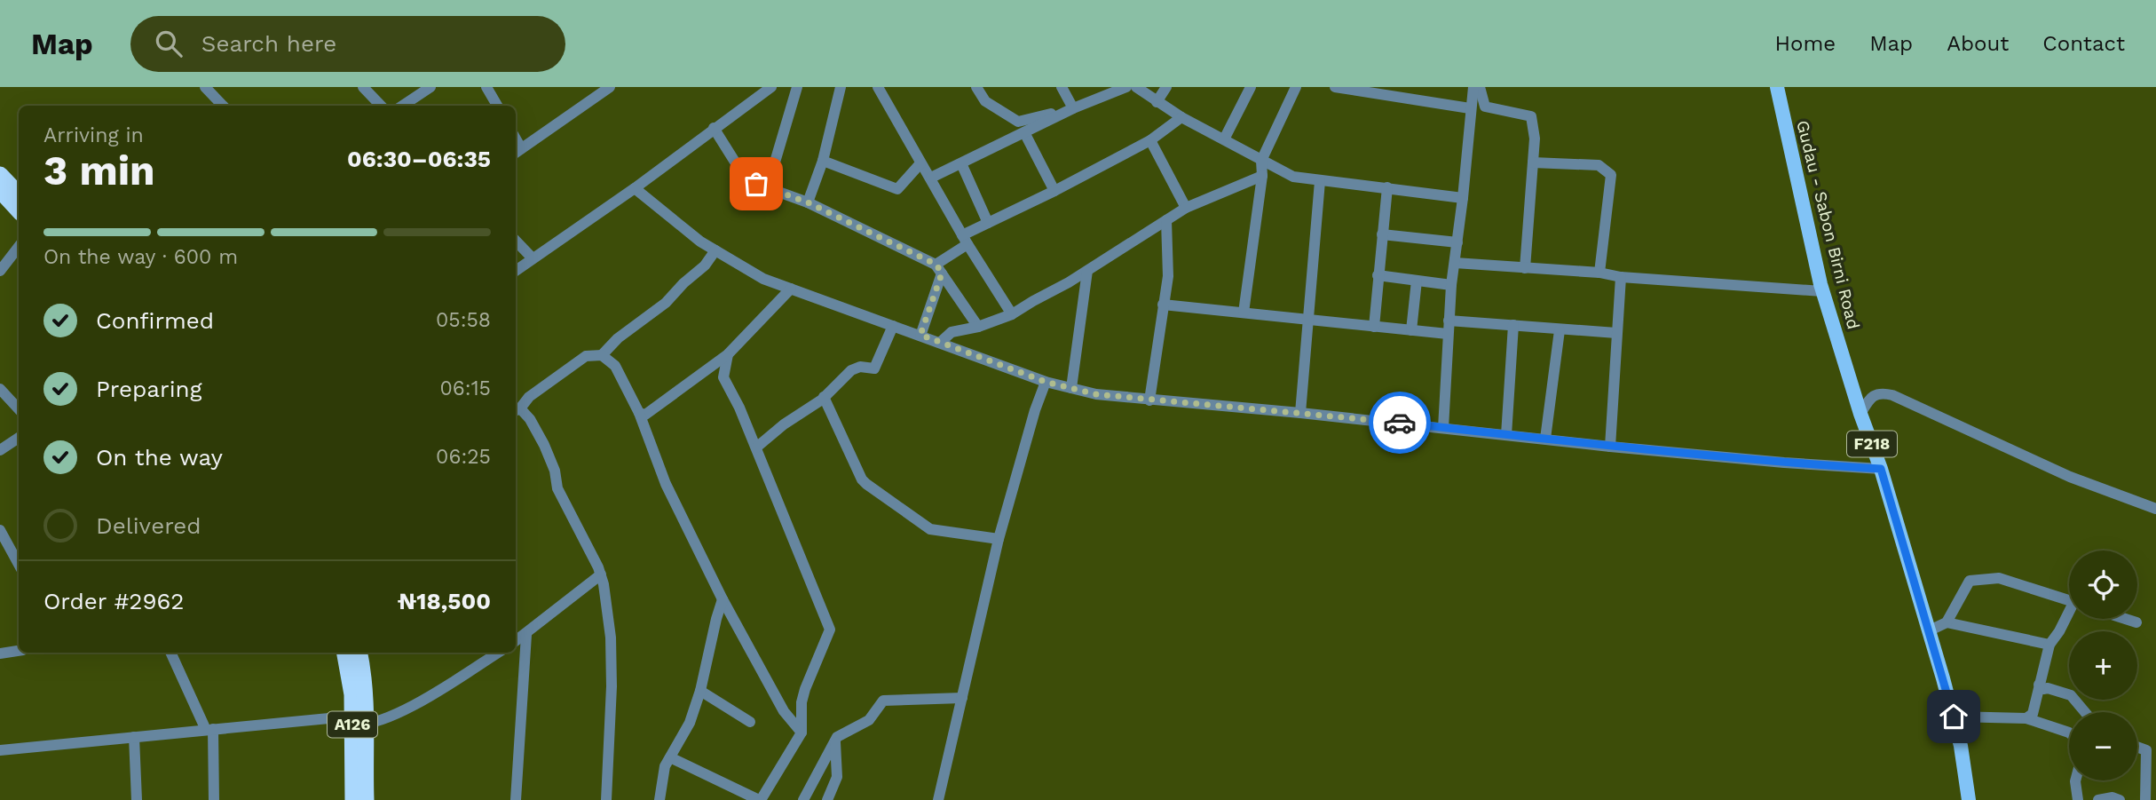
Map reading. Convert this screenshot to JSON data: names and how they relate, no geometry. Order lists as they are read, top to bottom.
{
  "streets": {
    "highway": ["A126"],
    "main road": ["Gudau - Sabon Birni Road", "F218"]
  },
  "page": {
    "header": "Map",
    "search": "Search here",
    "nav": [
      "Home",
      "Map",
      "About",
      "Contact"
    ],
    "heading": ["3 min", "Arriving in", "06:30–06:35"],
    "panel": ["Order #2962", "₦18,500"],
    "bar": "On the way · 600 m",
    "list": [
      ["Confirmed", "05:58"],
      ["Preparing", "06:15"],
      ["On the way", "06:25"],
      "Delivered"
    ],
    "map_buttons": ["+", "−"]
  }
}
